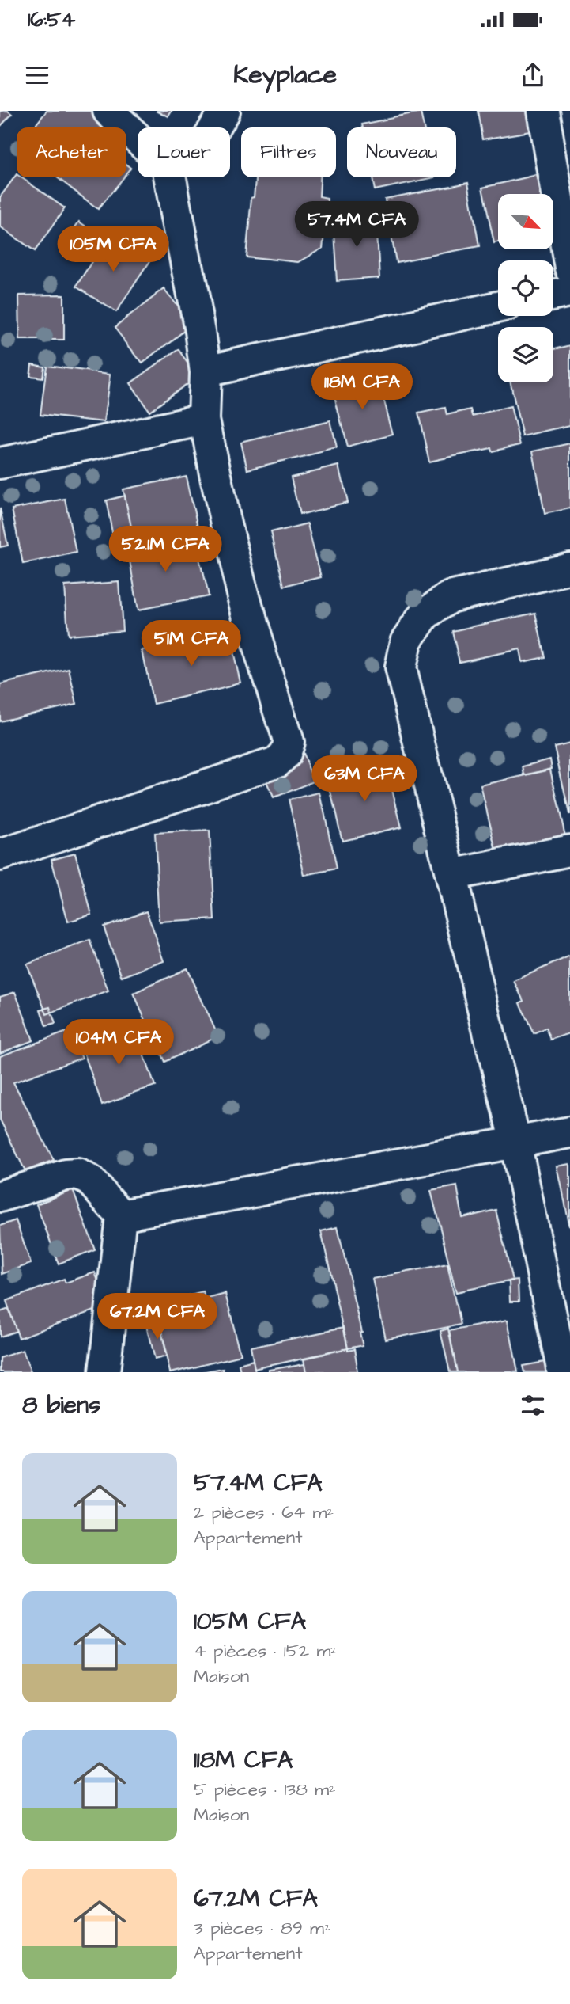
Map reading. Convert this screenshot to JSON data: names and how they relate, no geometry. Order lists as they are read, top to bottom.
{
  "north": "bottom right",
  "page": {
    "status": "16:54",
    "header": "Keyplace",
    "chip": [
      "Acheter",
      "Louer",
      "Filtres",
      "Nouveau"
    ],
    "price": [
      "57.4M CFA",
      "105M CFA",
      "118M CFA",
      "52.1M CFA",
      "51M CFA",
      "63M CFA",
      "104M CFA",
      "67.2M CFA"
    ],
    "heading": "8 biens",
    "list": [
      {
        "name": "57.4M CFA",
        "note": "2 pièces · 64 m² · Appartement"
      },
      {
        "name": "105M CFA",
        "note": "4 pièces · 152 m² · Maison"
      },
      {
        "name": "118M CFA",
        "note": "5 pièces · 138 m² · Maison"
      },
      {
        "name": "67.2M CFA",
        "note": "3 pièces · 89 m² · Appartement"
      }
    ]
  }
}
